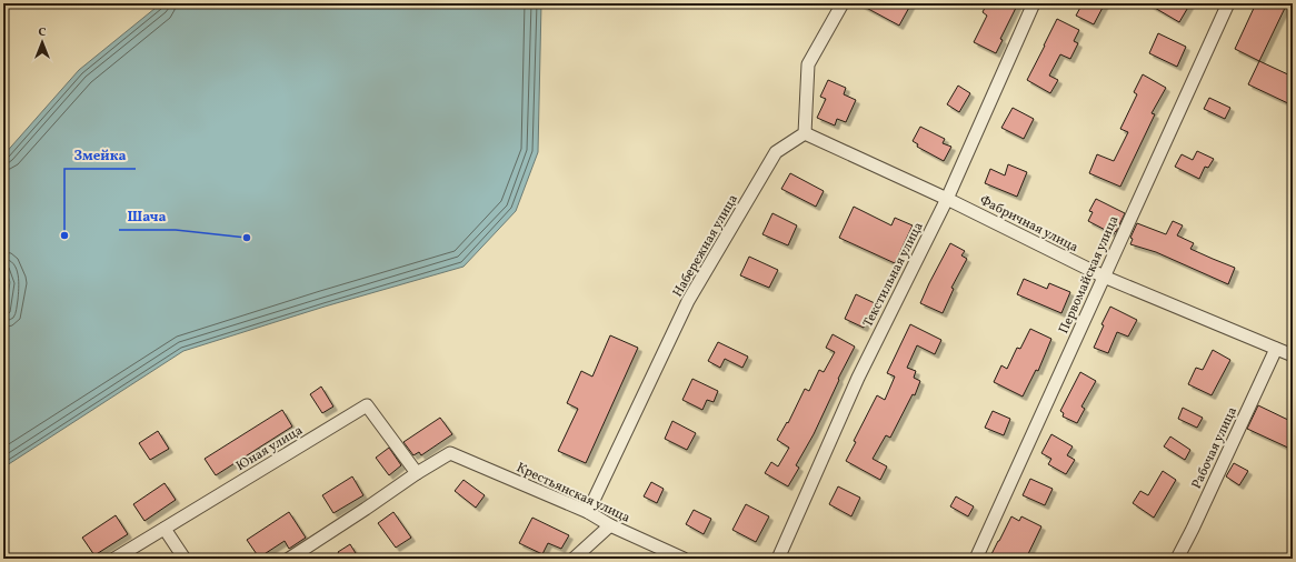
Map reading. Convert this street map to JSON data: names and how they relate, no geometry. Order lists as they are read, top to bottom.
{
  "streets": {
    "street": [
      "Фабричная улица",
      "Набережная улица",
      "Текстильная улица",
      "Первомайская улица",
      "Юная улица",
      "Рабочая улица",
      "Крестьянская улица"
    ]
  },
  "crossings": [
    ["Фабричная улица", "Набережная улица"],
    ["Фабричная улица", "Текстильная улица"],
    ["Фабричная улица", "Первомайская улица"],
    ["Фабричная улица", "Рабочая улица"],
    ["Набережная улица", "Крестьянская улица"],
    ["Юная улица", "Крестьянская улица"]
  ],
  "places": ["Змейка", "Шача"],
  "north": "top"
}
